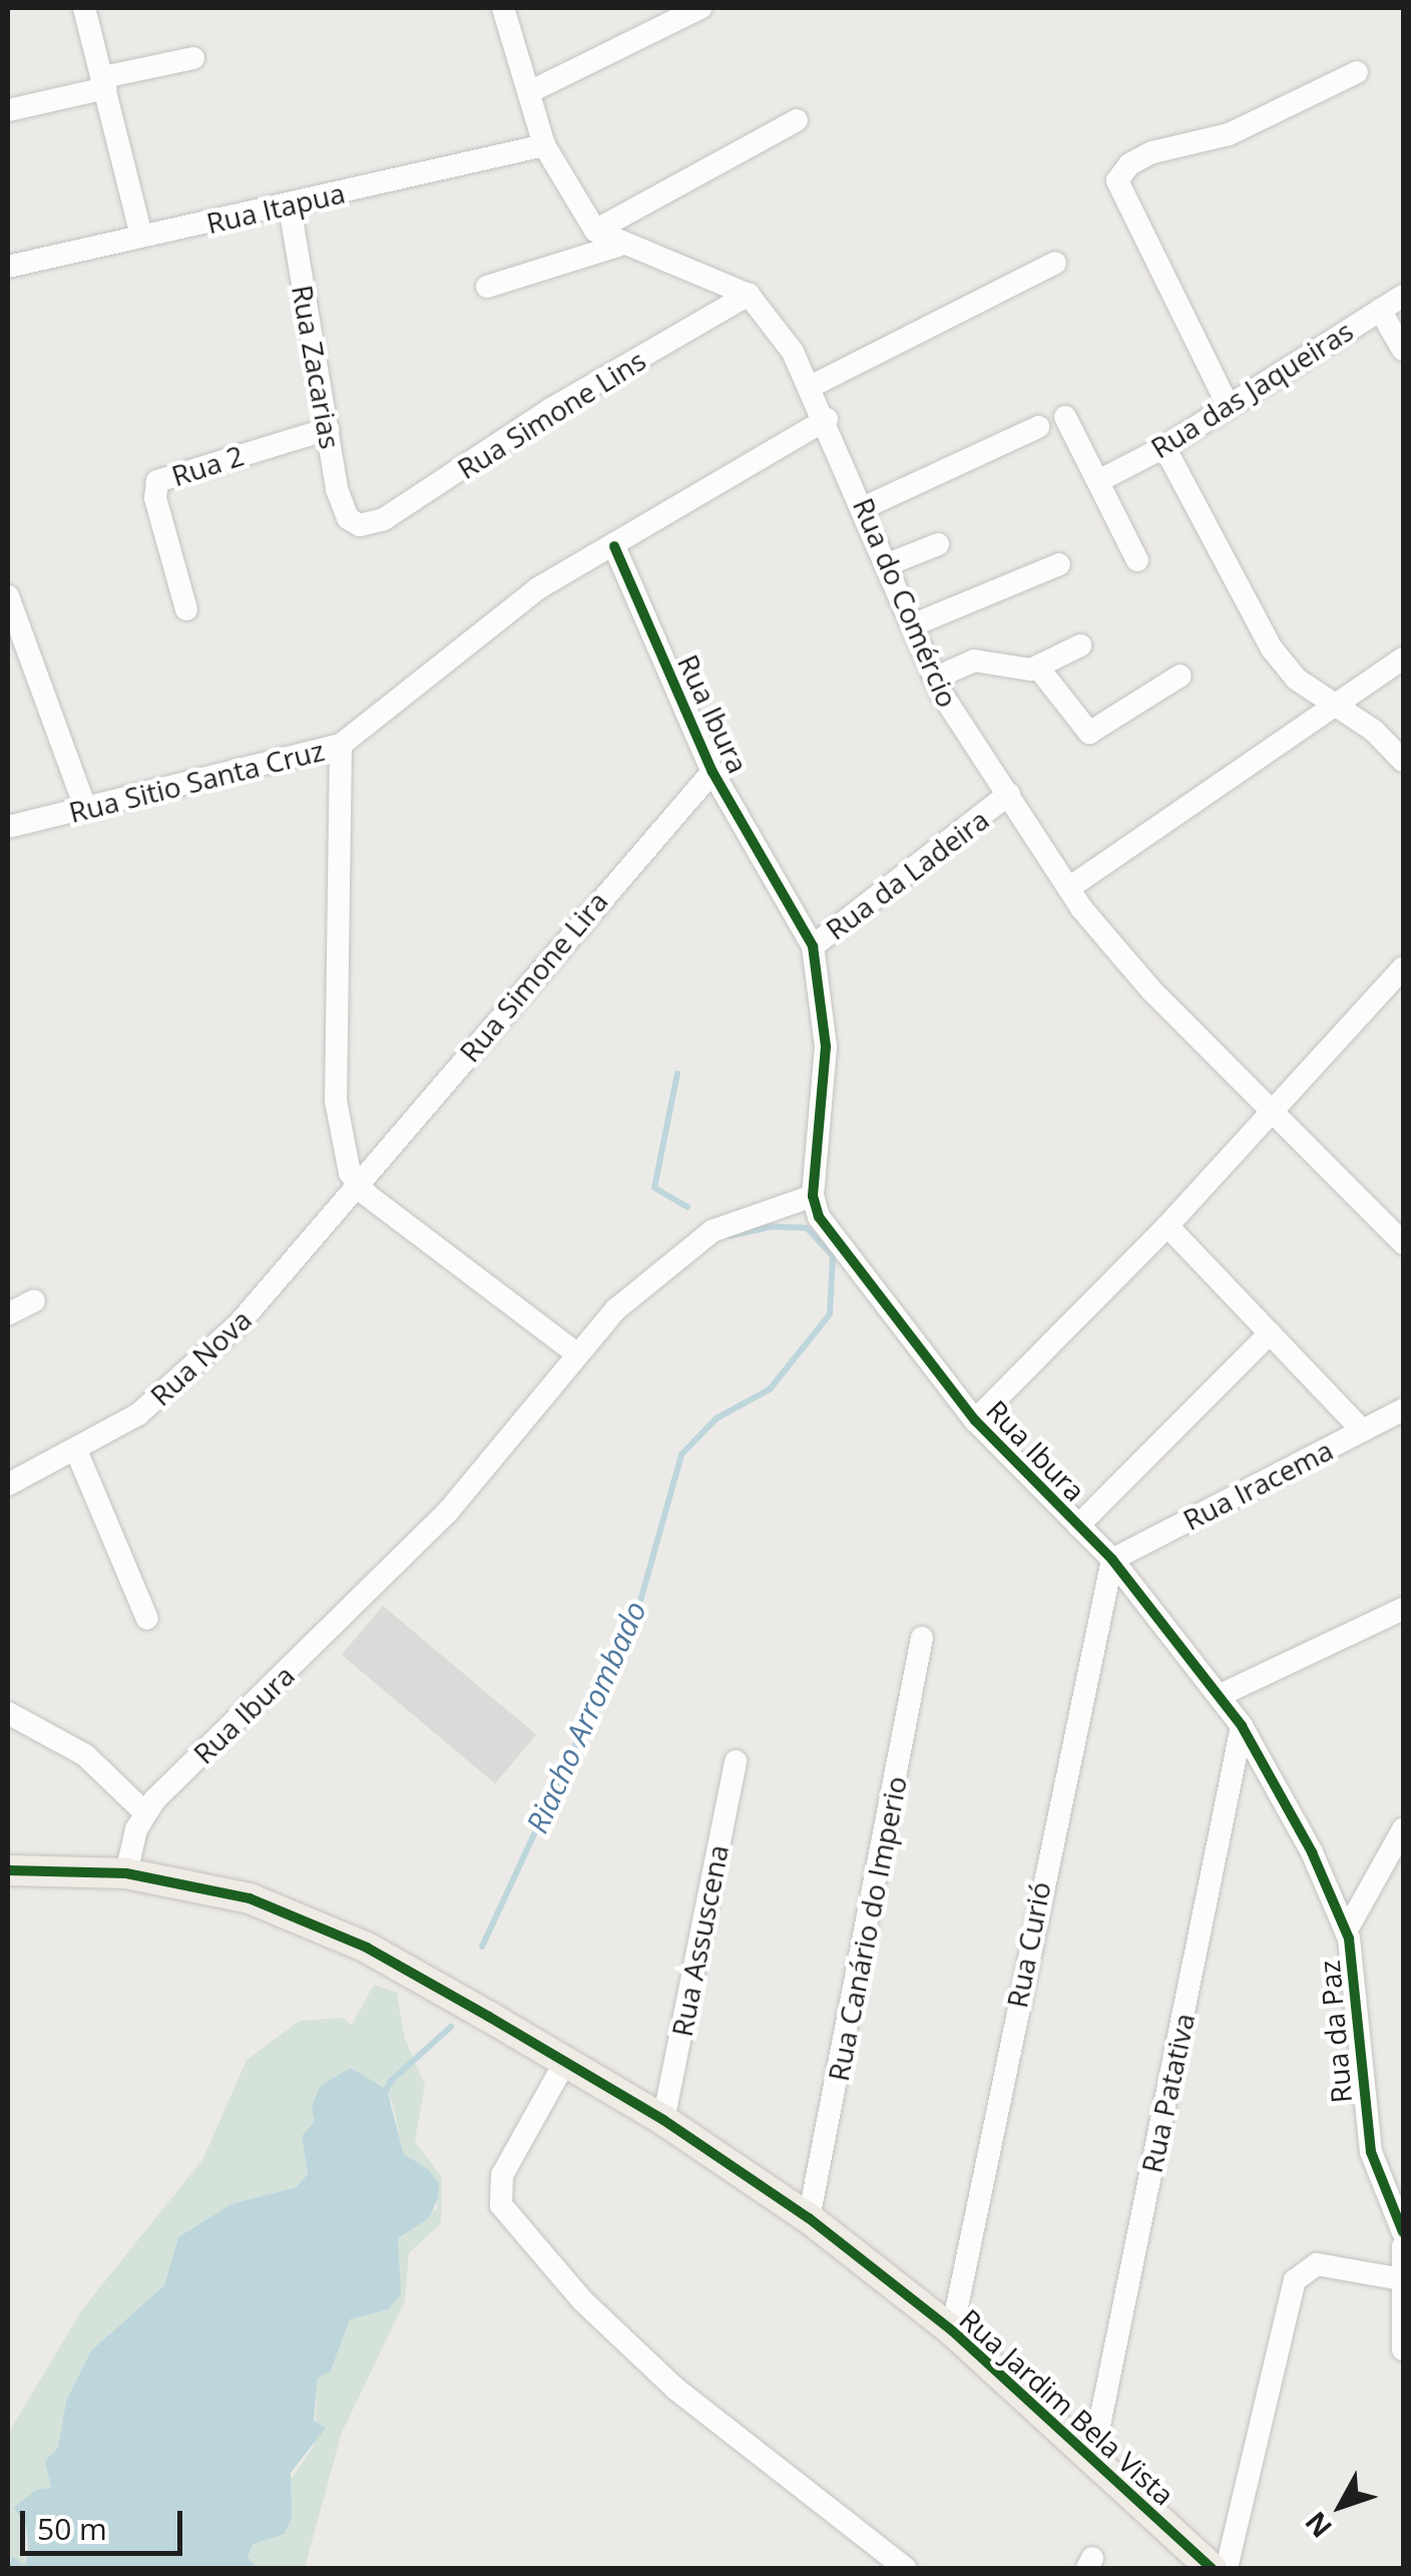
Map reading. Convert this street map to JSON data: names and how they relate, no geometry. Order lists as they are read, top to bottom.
{
  "streets": {
    "main road": ["Rua Jardim Bela Vista"],
    "street": [
      "Rua Itapua",
      "Rua Zacarias",
      "Rua das Jaqueiras",
      "Rua Simone Lins",
      "Rua 2",
      "Rua do Comércio",
      "Rua Ibura",
      "Rua Sitio Santa Cruz",
      "Rua da Ladeira",
      "Rua Simone Lira",
      "Rua Nova",
      "Rua Iracema",
      "Rua Canário do Imperio",
      "Rua Assuscena",
      "Rua Curió",
      "Rua da Paz",
      "Rua Patativa"
    ]
  },
  "crossings": [
    ["Rua Itapua", "Rua Zacarias"],
    ["Rua Zacarias", "Rua Simone Lins"],
    ["Rua Zacarias", "Rua 2"],
    ["Rua Simone Lins", "Rua do Comércio"],
    ["Rua do Comércio", "Rua Sitio Santa Cruz"],
    ["Rua do Comércio", "Rua da Ladeira"],
    ["Rua Ibura", "Rua Sitio Santa Cruz"],
    ["Rua Ibura", "Rua da Ladeira"],
    ["Rua Ibura", "Rua Simone Lira"],
    ["Rua Ibura", "Rua Iracema"],
    ["Rua Ibura", "Rua Curió"],
    ["Rua Ibura", "Rua da Paz"],
    ["Rua Ibura", "Rua Patativa"],
    ["Rua Ibura", "Rua Jardim Bela Vista"],
    ["Rua Simone Lira", "Rua Nova"],
    ["Rua Iracema", "Rua Curió"],
    ["Rua Canário do Imperio", "Rua Jardim Bela Vista"],
    ["Rua Assuscena", "Rua Jardim Bela Vista"],
    ["Rua Curió", "Rua Jardim Bela Vista"],
    ["Rua da Paz", "Rua Patativa"],
    ["Rua Patativa", "Rua Jardim Bela Vista"]
  ],
  "water": ["Riacho Arrombado"],
  "scale_bar": "50 m",
  "north": "bottom left"
}
